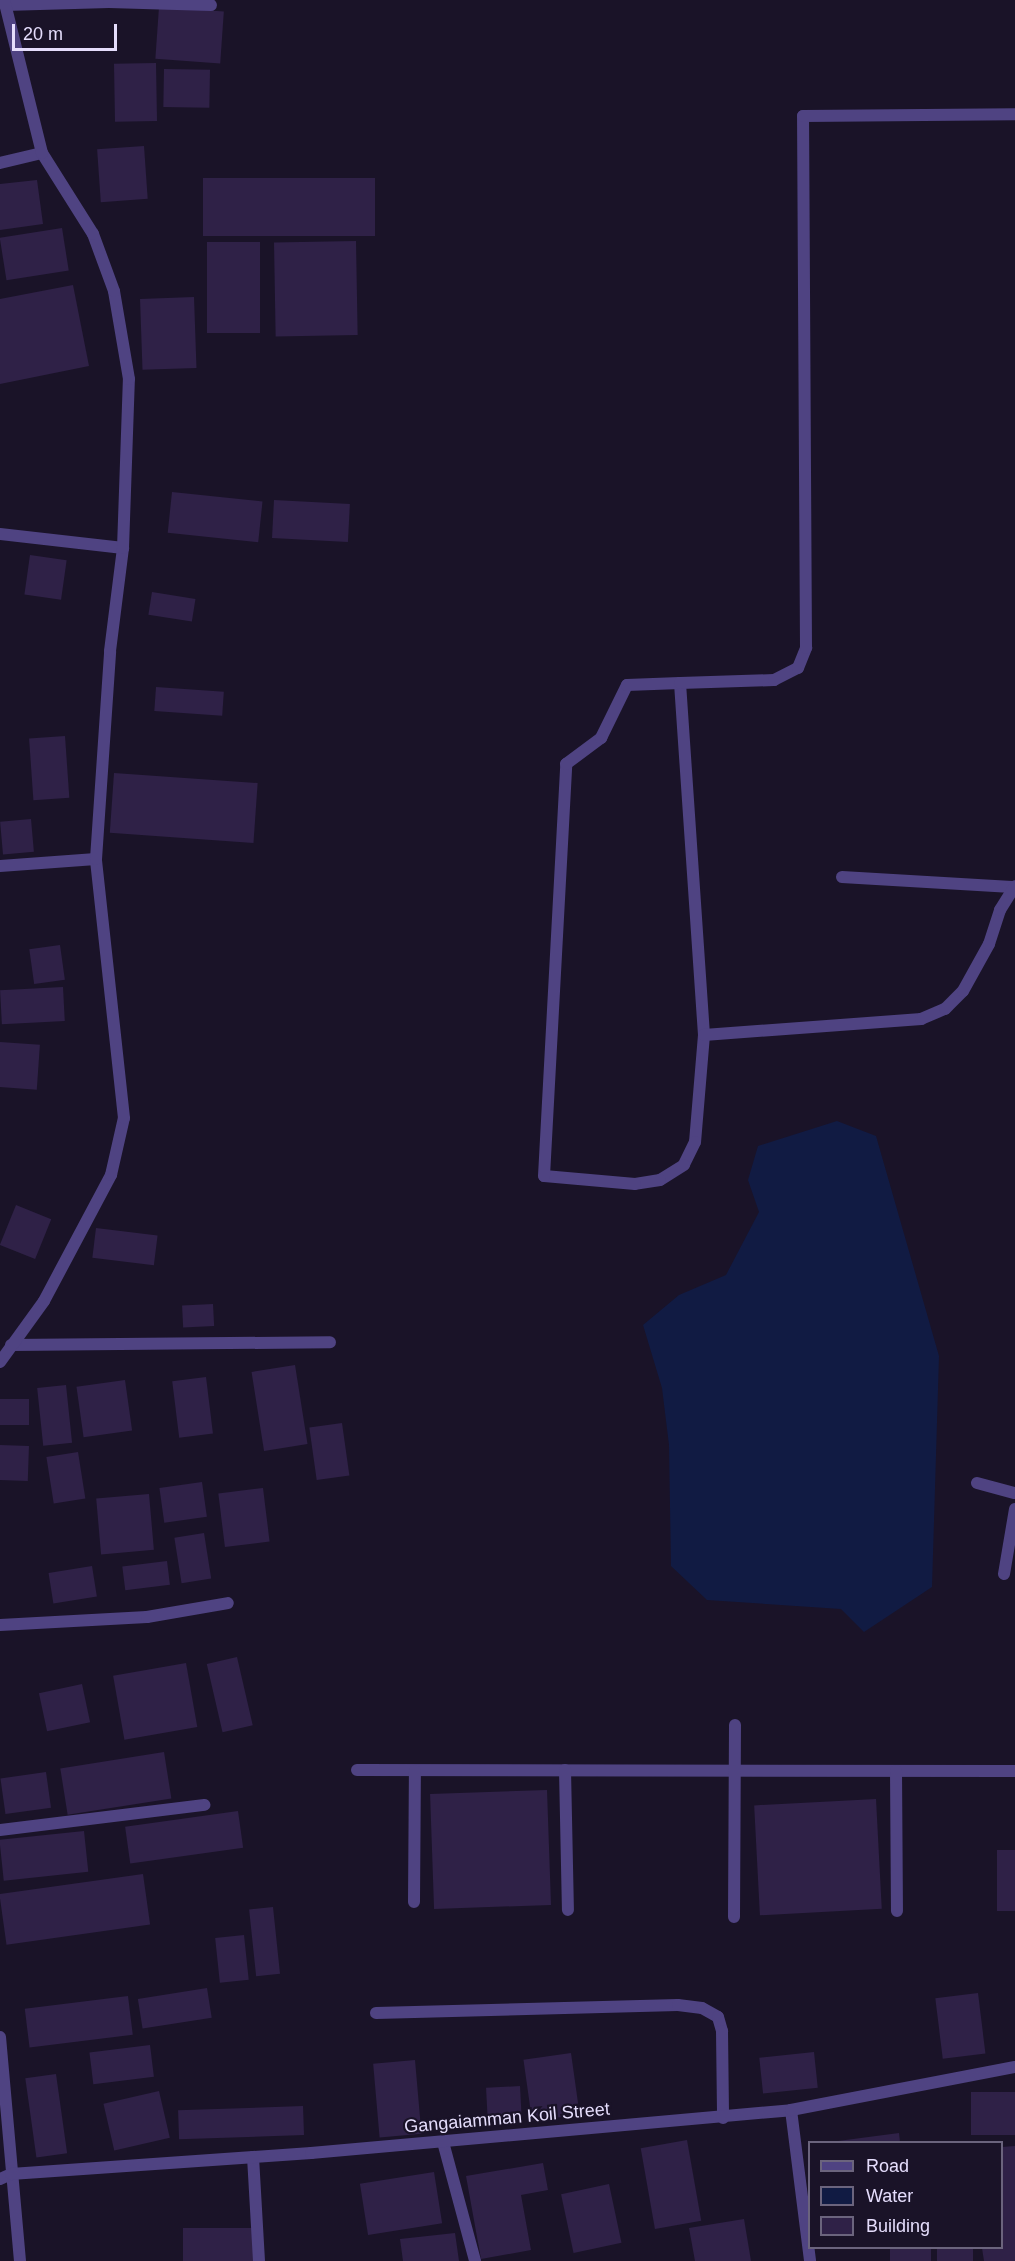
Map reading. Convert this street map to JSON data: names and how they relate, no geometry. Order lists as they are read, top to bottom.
{
  "streets": {
    "street": ["Gangaiamman Koil Street"]
  },
  "legend": ["Road", "Water", "Building"],
  "scale_bar": "20 m"
}
